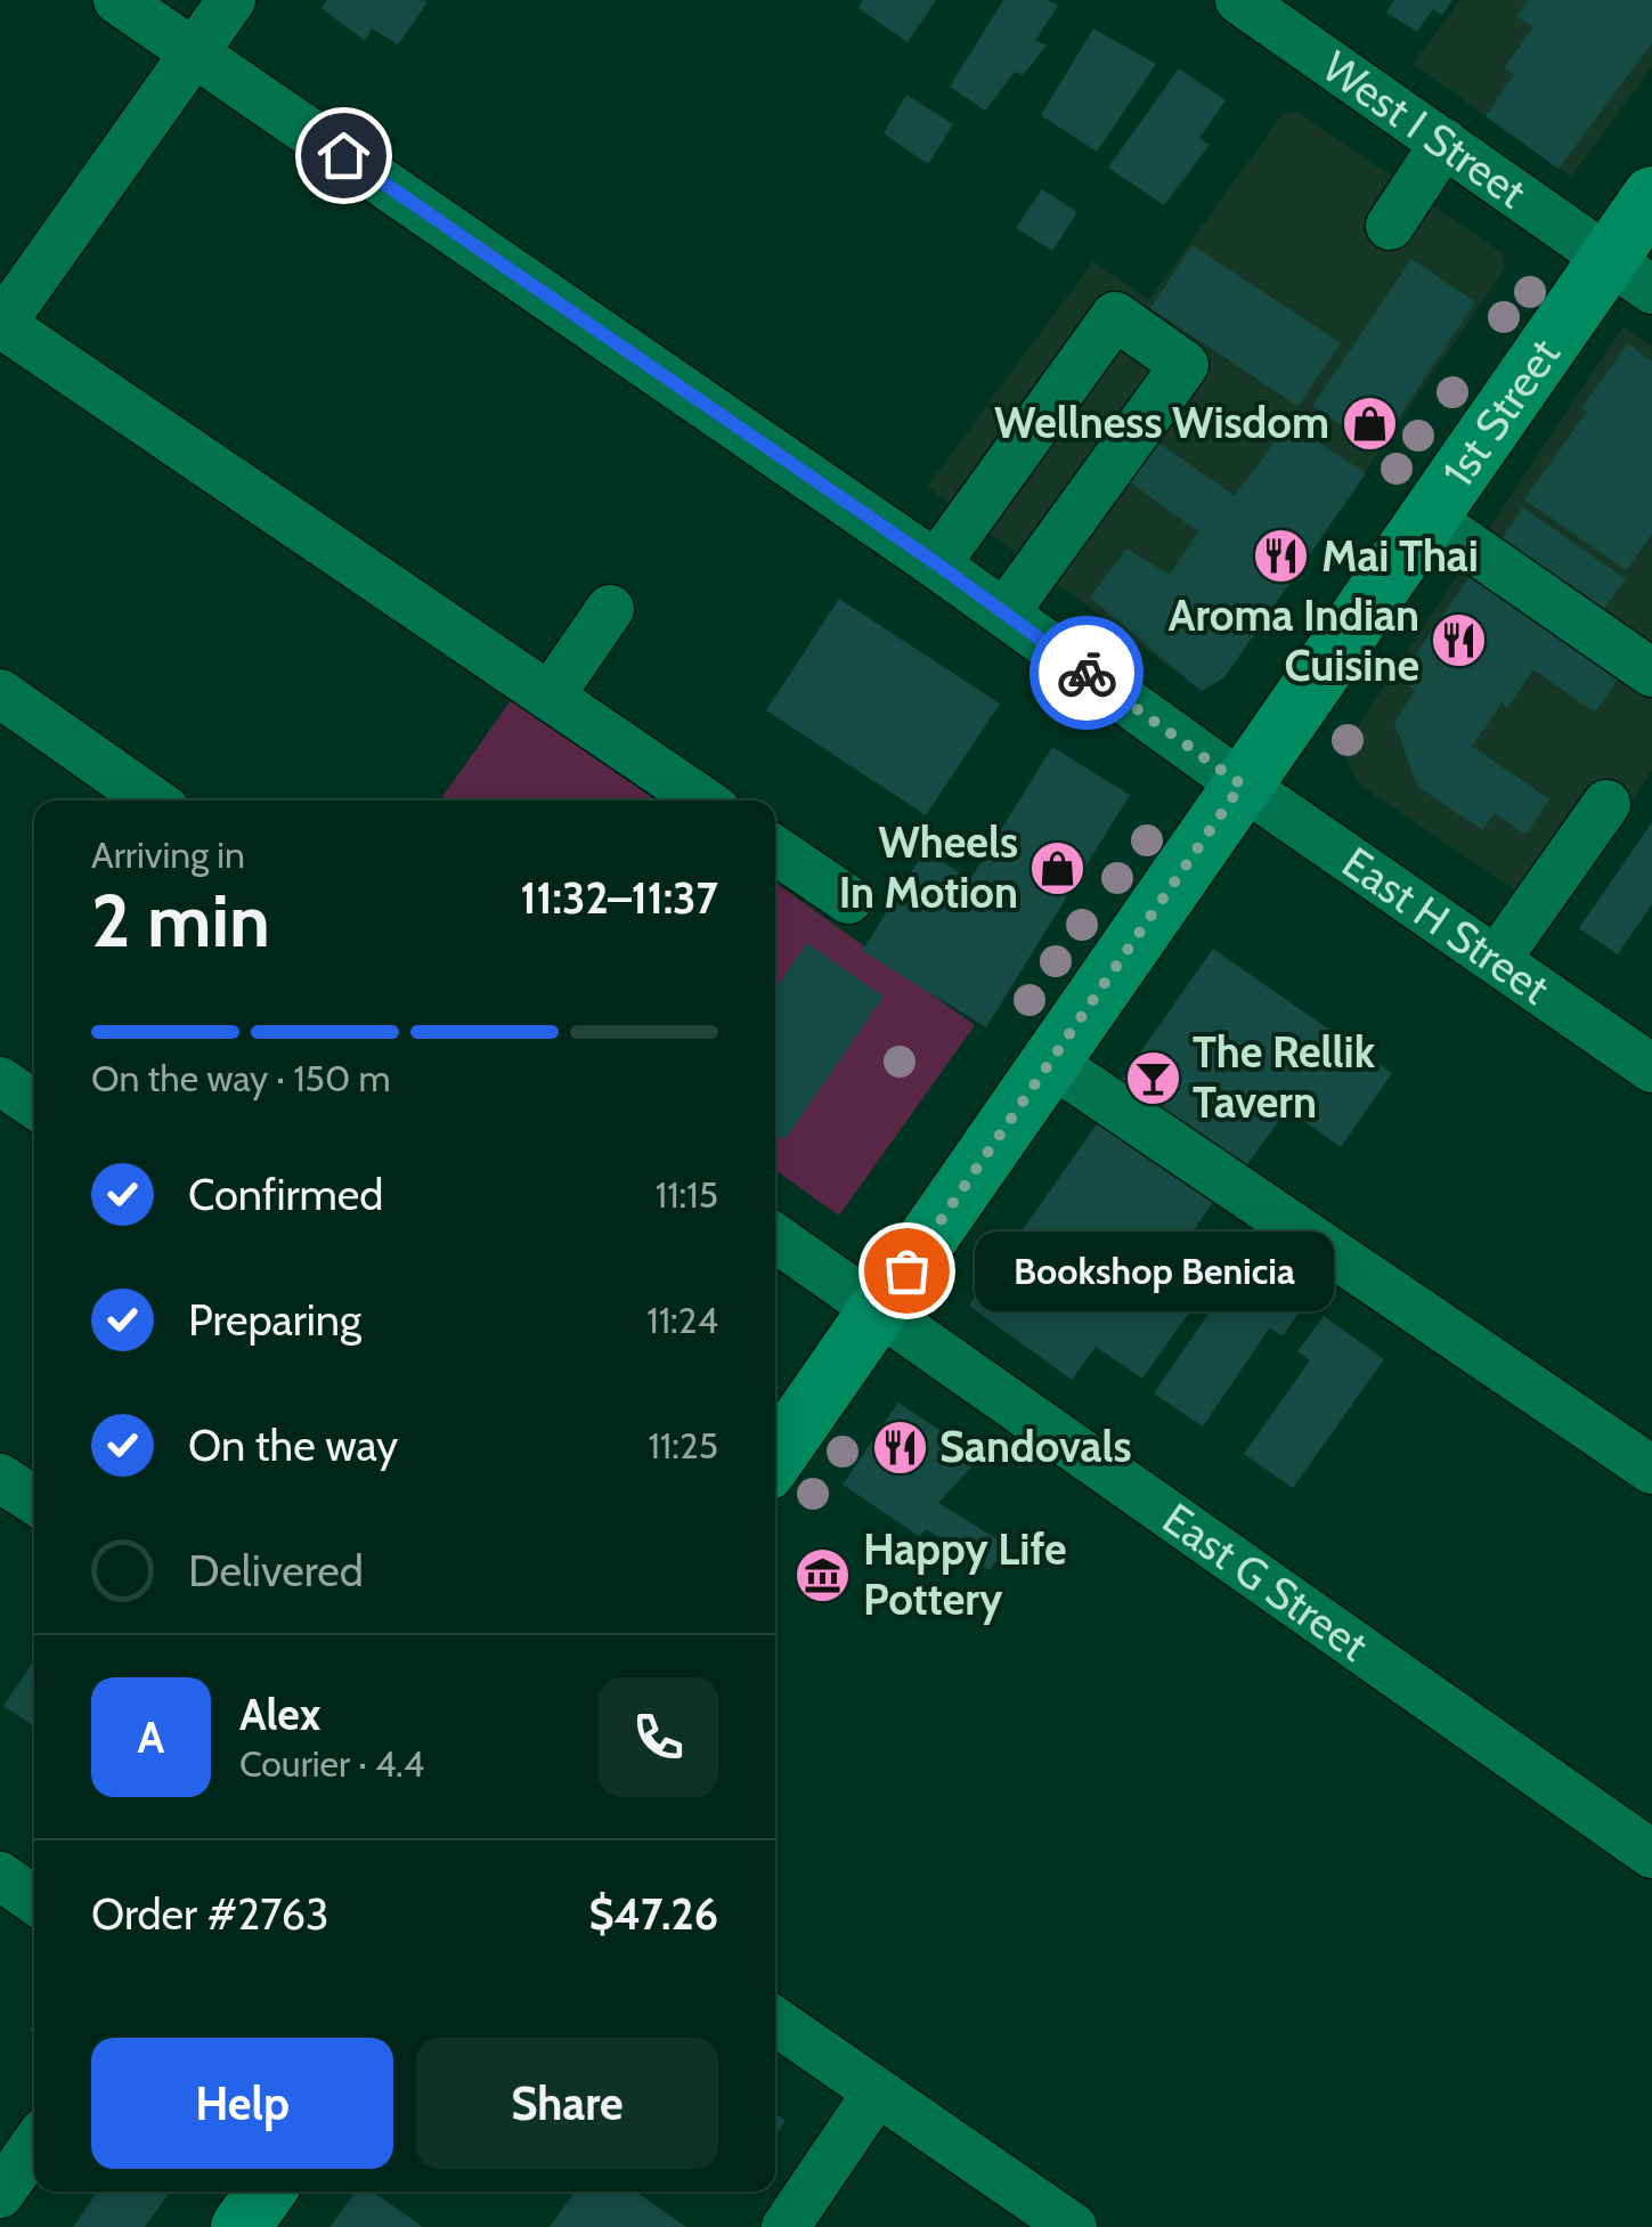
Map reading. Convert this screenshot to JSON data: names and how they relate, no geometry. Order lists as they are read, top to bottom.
{
  "streets": {
    "main road": ["1st Street"],
    "street": ["West I Street", "East H Street", "East G Street"]
  },
  "crossings": [
    ["West I Street", "1st Street"],
    ["1st Street", "East H Street"],
    ["1st Street", "East G Street"]
  ],
  "places": {
    "shop": ["Wellness Wisdom", "Wheels In Motion"],
    "restaurant": ["Mai Thai", "Aroma Indian Cuisine", "Sandovals"],
    "bar": ["The Rellik Tavern"],
    "other": ["Bookshop Benicia"],
    "museum": ["Happy Life Pottery"]
  },
  "page": {
    "heading": ["2 min", "Arriving in", "11:32–11:37"],
    "panel": [
      "Alex",
      "Courier · 4.4",
      "Order #2763",
      "$47.26"
    ],
    "bar": "On the way · 150 m",
    "list": [
      ["Confirmed", "11:15"],
      ["Preparing", "11:24"],
      ["On the way", "11:25"],
      "Delivered"
    ],
    "bubble": "Bookshop Benicia",
    "round": "A",
    "buttons": ["Help", "Share"]
  }
}
